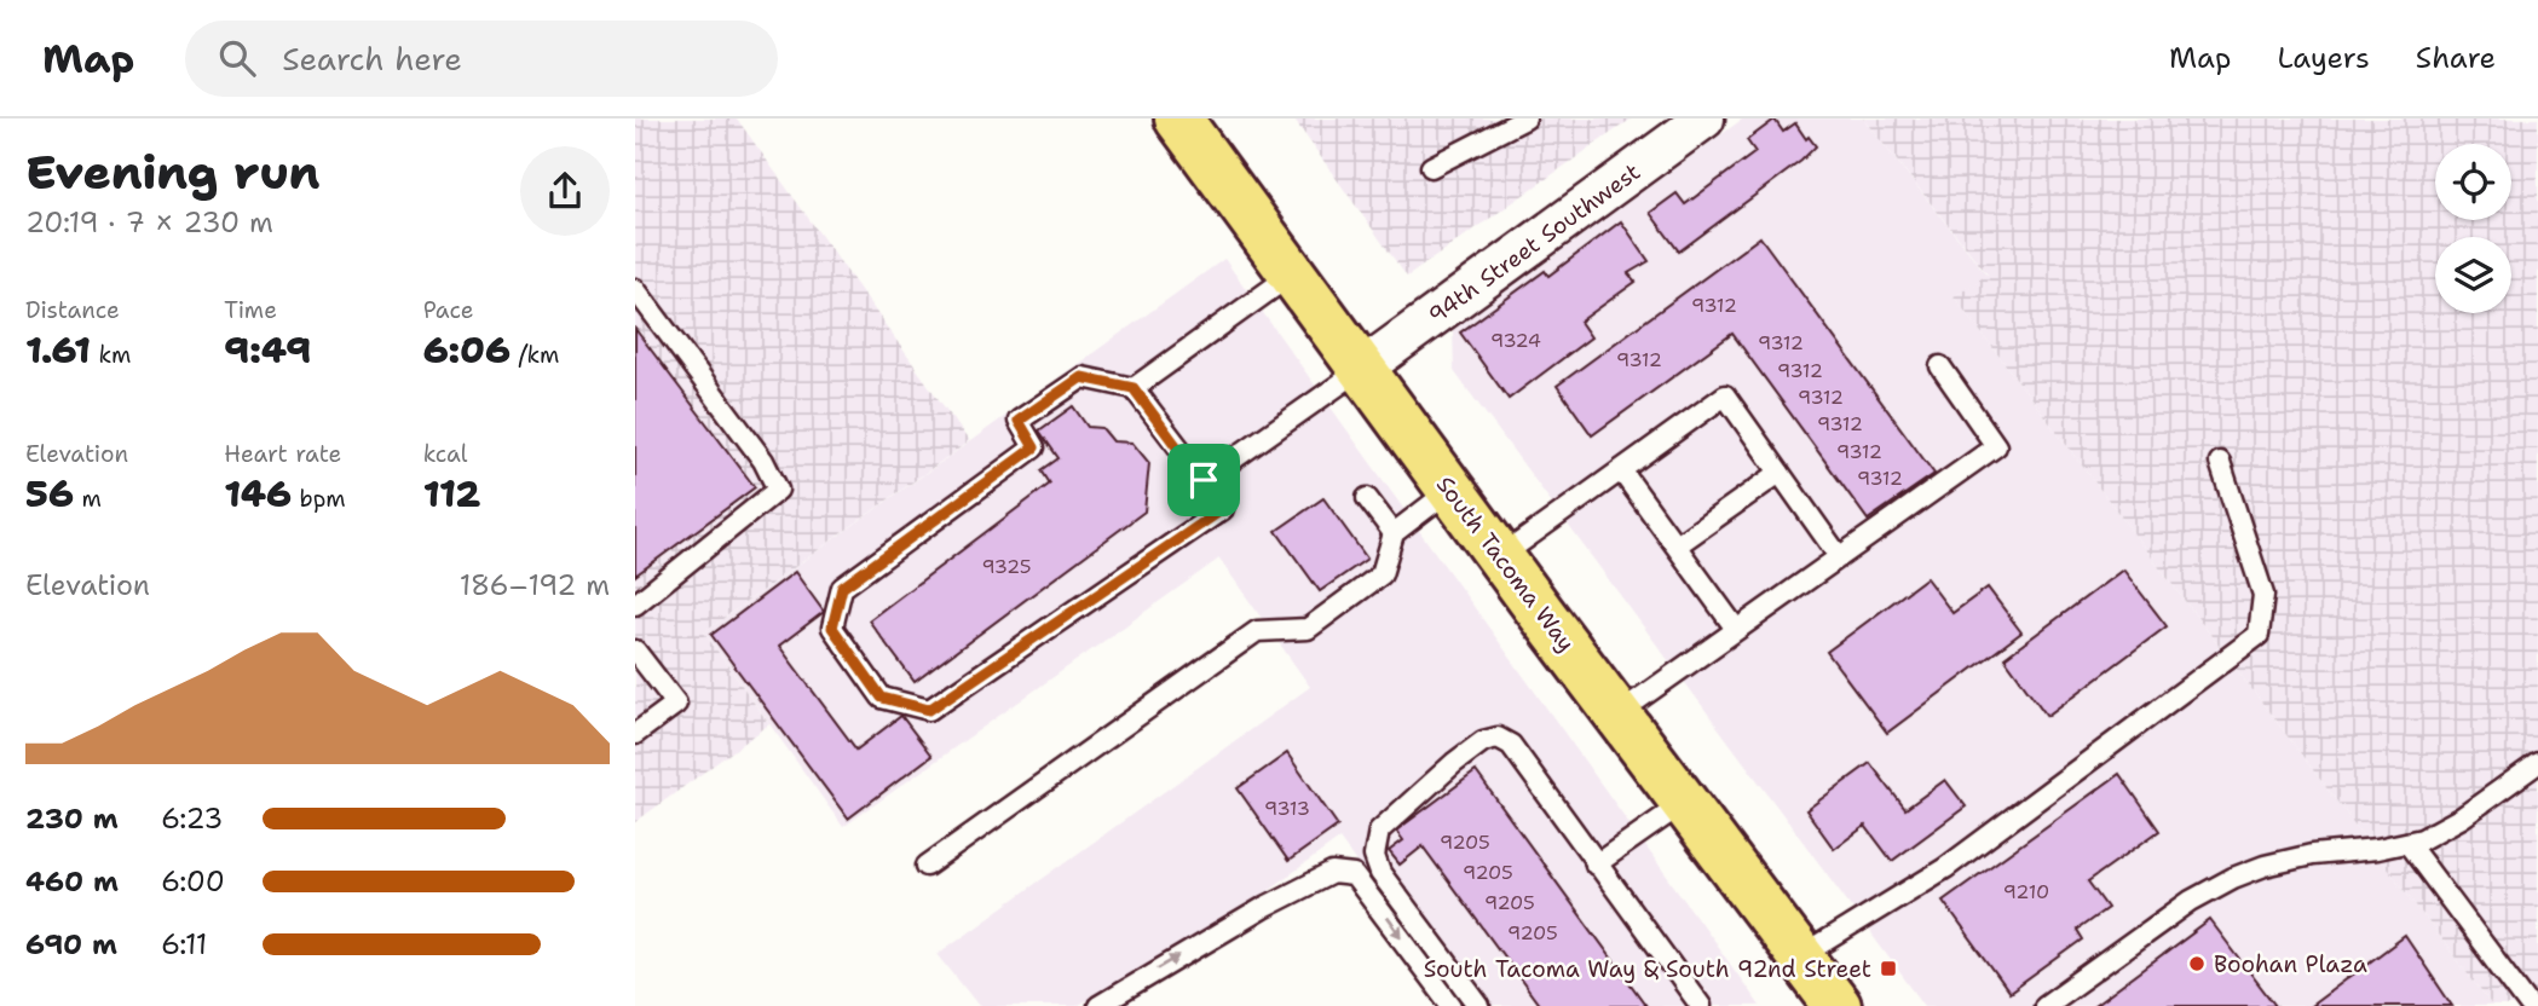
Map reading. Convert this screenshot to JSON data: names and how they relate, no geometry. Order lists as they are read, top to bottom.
{
  "streets": {
    "main road": ["South Tacoma Way"],
    "street": ["94th Street Southwest"]
  },
  "crossings": [
    ["94th Street Southwest", "South Tacoma Way"]
  ],
  "places": {
    "other": ["Boohan Plaza"],
    "transit": ["South Tacoma Way & South 92nd Street"]
  },
  "house_numbers": [
    "9312",
    "9324",
    "9312",
    "9312",
    "9312",
    "9312",
    "9312",
    "9312",
    "9312",
    "9325",
    "9313",
    "9205",
    "9205",
    "9210",
    "9205",
    "9205"
  ],
  "page": {
    "header": "Map",
    "search": "Search here",
    "nav": ["Map", "Layers", "Share"],
    "heading": ["Evening run", "20:19 · 7 × 230 m"],
    "stats": [
      ["Distance", "1.61 km"],
      ["Time", "9:49"],
      ["Pace", "6:06 /km"],
      ["Elevation", "56 m"],
      ["Heart rate", "146 bpm"],
      ["kcal", "112"]
    ],
    "chart": ["Elevation", "186–192 m"],
    "list": [
      {
        "name": "230 m",
        "note": "6:23"
      },
      {
        "name": "460 m",
        "note": "6:00"
      },
      {
        "name": "690 m",
        "note": "6:11"
      }
    ]
  }
}
